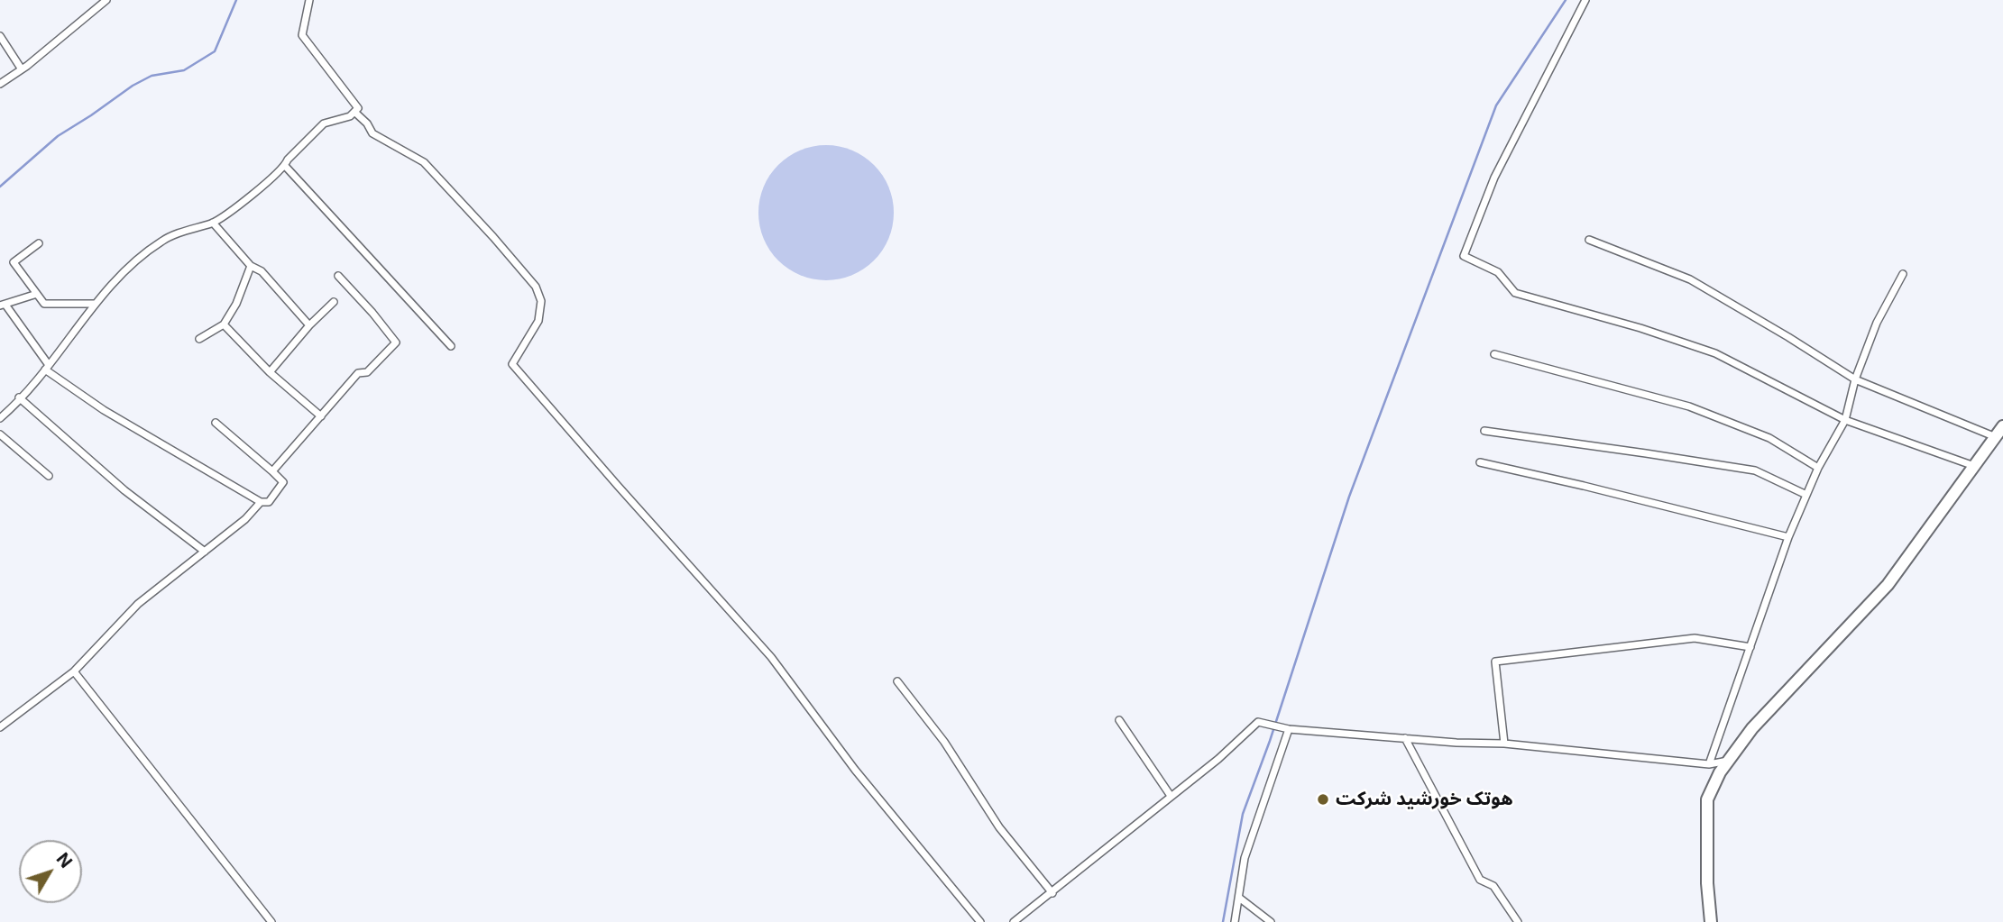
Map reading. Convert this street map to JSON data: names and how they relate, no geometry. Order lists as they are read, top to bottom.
{
  "places": ["هوتک خورشید شرکت"],
  "north": "top right"
}
